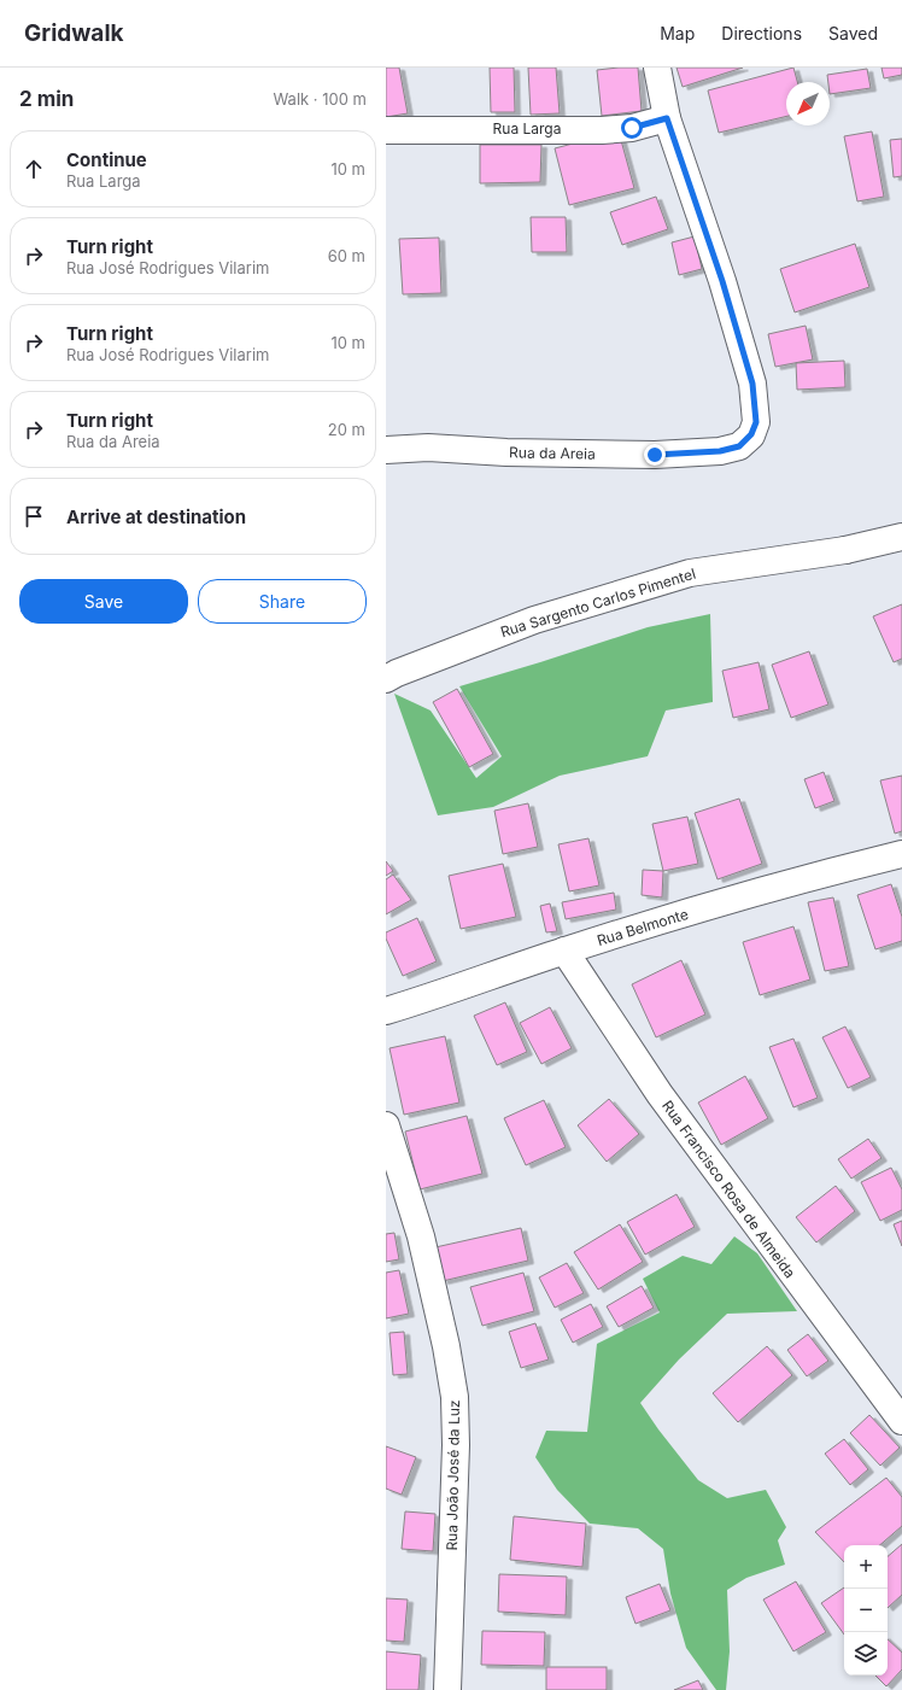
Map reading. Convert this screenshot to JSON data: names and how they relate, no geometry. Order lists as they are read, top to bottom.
{
  "streets": {
    "street": [
      "Rua Larga",
      "Rua da Areia",
      "Rua Sargento Carlos Pimentel",
      "Rua Belmonte",
      "Rua Francisco Rosa de Almeida",
      "Rua João José da Luz"
    ]
  },
  "crossings": [
    ["Rua Larga", "Rua da Areia"],
    ["Rua Belmonte", "Rua Francisco Rosa de Almeida"]
  ],
  "north": "bottom left",
  "page": {
    "header": "Gridwalk",
    "nav": ["Map", "Directions", "Saved"],
    "heading": ["2 min", "Walk · 100 m"],
    "list": [
      ["Continue", "Rua Larga", "10 m"],
      ["Turn right", "Rua José Rodrigues Vilarim", "60 m"],
      ["Turn right", "Rua José Rodrigues Vilarim", "10 m"],
      ["Turn right", "Rua da Areia", "20 m"],
      "Arrive at destination"
    ],
    "buttons": ["Save", "Share"],
    "map_buttons": ["+", "−"]
  }
}
